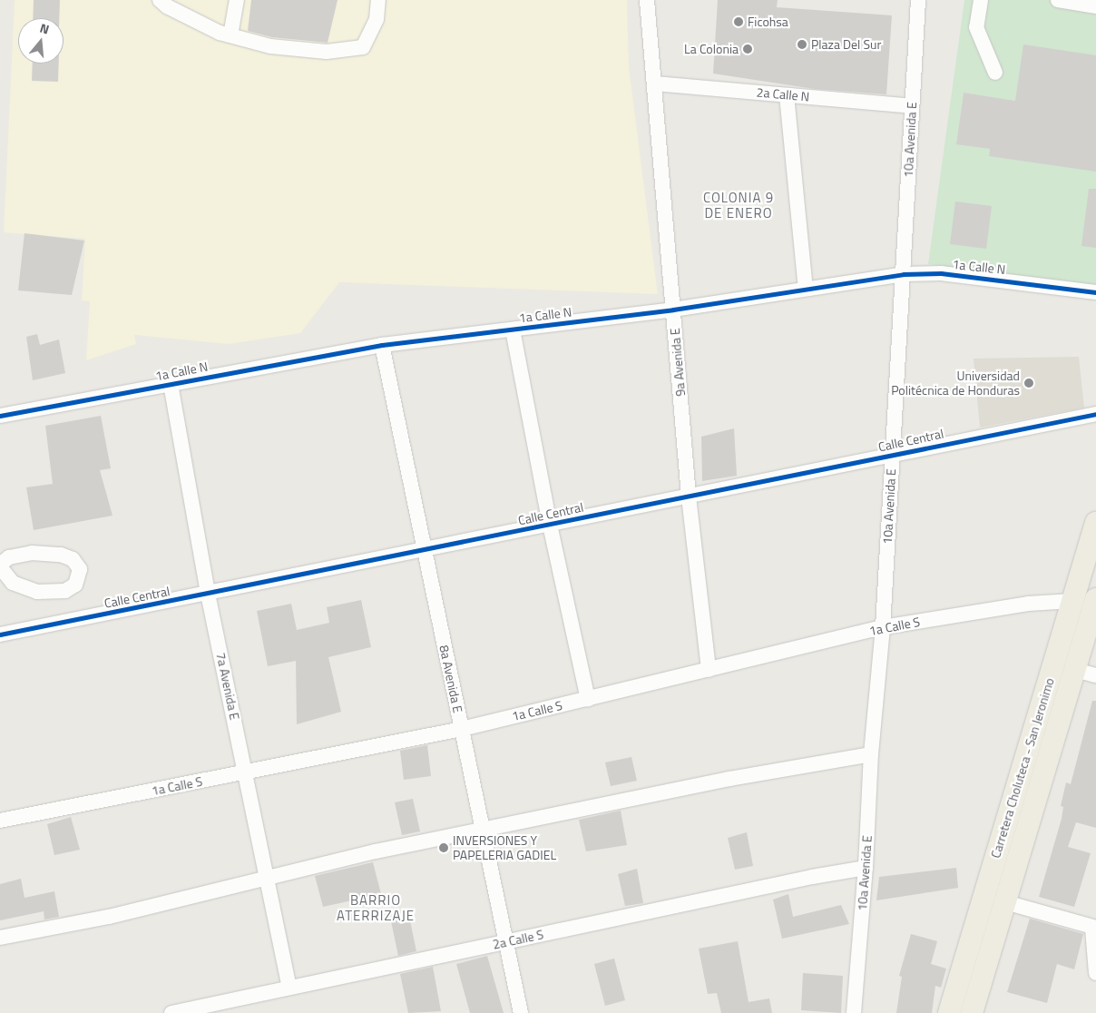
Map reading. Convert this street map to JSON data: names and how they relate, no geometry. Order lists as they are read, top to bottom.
{
  "streets": {
    "highway": ["Carretera Choluteca - San Jeronimo"],
    "street": [
      "2a Calle N",
      "10a Avenida E",
      "1a Calle N",
      "9a Avenida E",
      "Calle Central",
      "1a Calle S",
      "8a Avenida E",
      "7a Avenida E",
      "2a Calle S"
    ]
  },
  "crossings": [
    ["2a Calle N", "10a Avenida E"],
    ["2a Calle N", "9a Avenida E"],
    ["10a Avenida E", "1a Calle N"],
    ["10a Avenida E", "Calle Central"],
    ["10a Avenida E", "1a Calle S"],
    ["10a Avenida E", "2a Calle S"],
    ["1a Calle N", "9a Avenida E"],
    ["1a Calle N", "8a Avenida E"],
    ["1a Calle N", "7a Avenida E"],
    ["9a Avenida E", "Calle Central"],
    ["9a Avenida E", "1a Calle S"],
    ["Calle Central", "8a Avenida E"],
    ["Calle Central", "7a Avenida E"],
    ["1a Calle S", "8a Avenida E"],
    ["1a Calle S", "7a Avenida E"],
    ["1a Calle S", "Carretera Choluteca - San Jeronimo"],
    ["8a Avenida E", "2a Calle S"],
    ["7a Avenida E", "2a Calle S"]
  ],
  "districts": ["COLONIA 9 DE ENERO", "BARRIO ATERRIZAJE"],
  "places": [
    "Ficohsa",
    "Plaza Del Sur",
    "La Colonia",
    "Universidad Politécnica de Honduras",
    "INVERSIONES Y PAPELERIA GADIEL"
  ],
  "north": "top"
}
